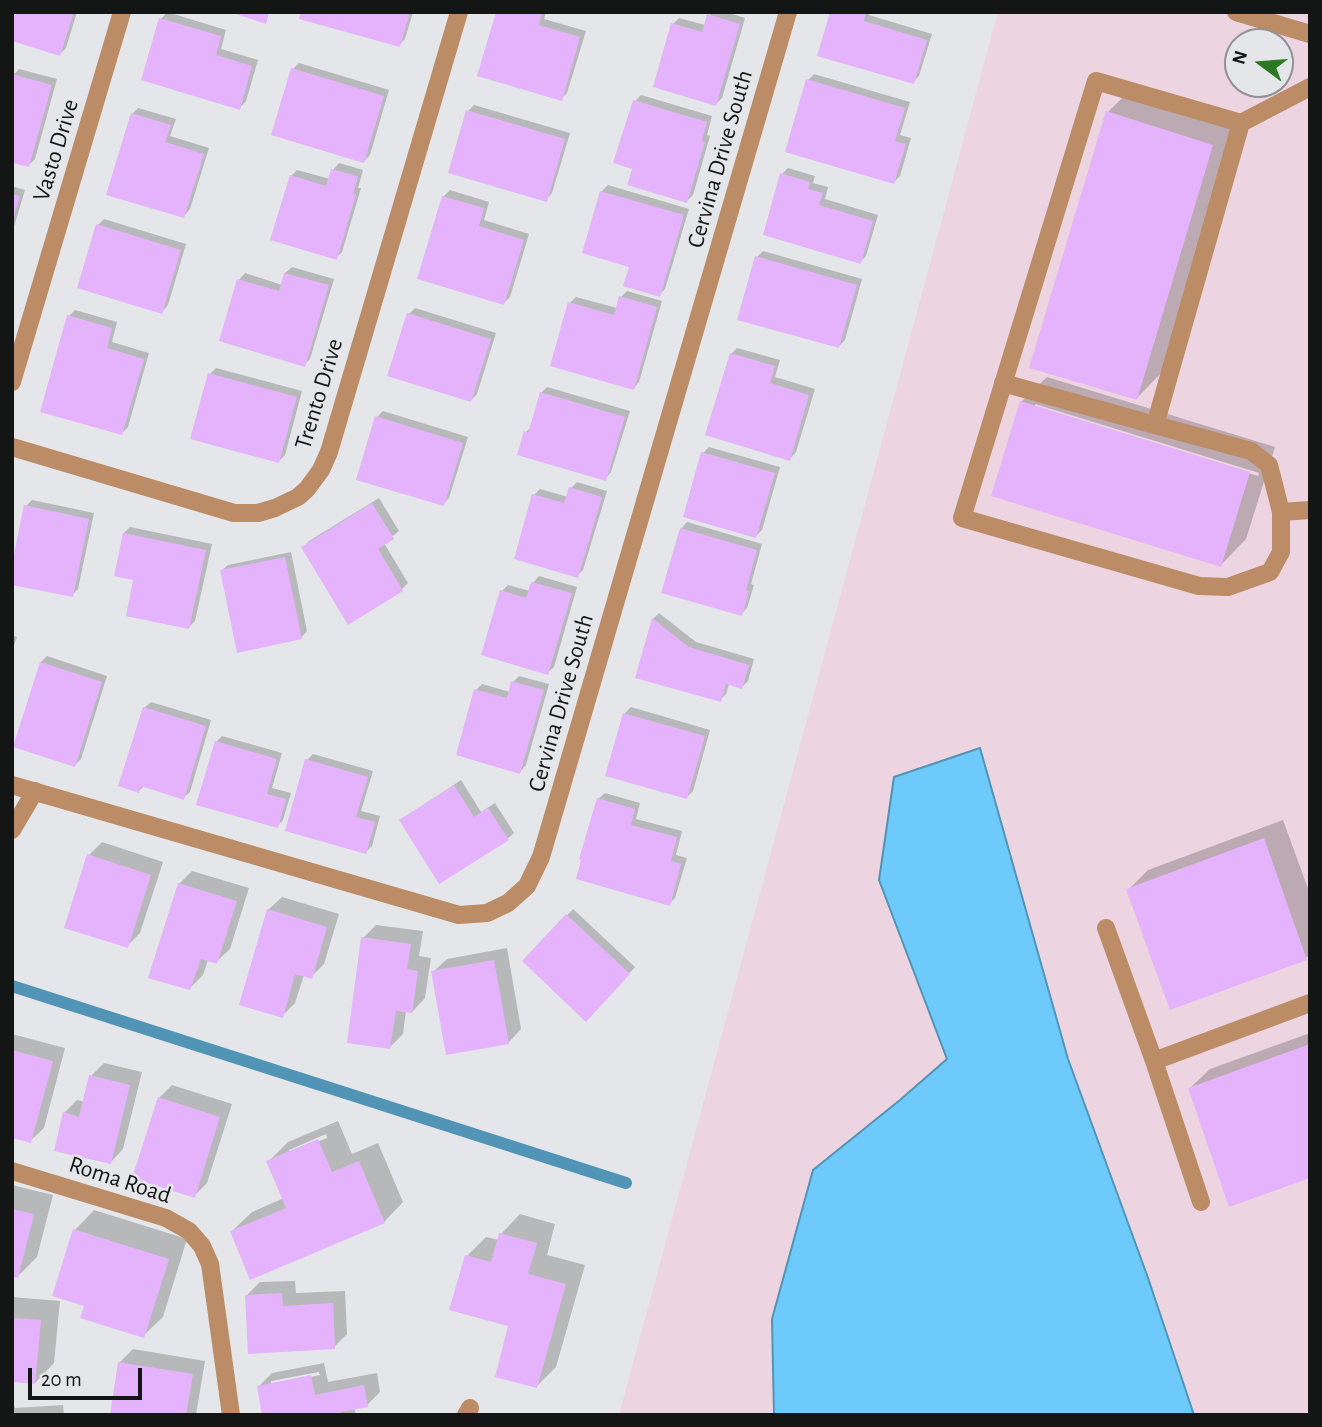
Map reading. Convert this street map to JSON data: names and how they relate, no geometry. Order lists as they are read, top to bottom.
{
  "streets": {
    "street": [
      "Vasto Drive",
      "Cervina Drive South",
      "Trento Drive",
      "Roma Road"
    ]
  },
  "scale_bar": "20 m",
  "north": "left"
}
